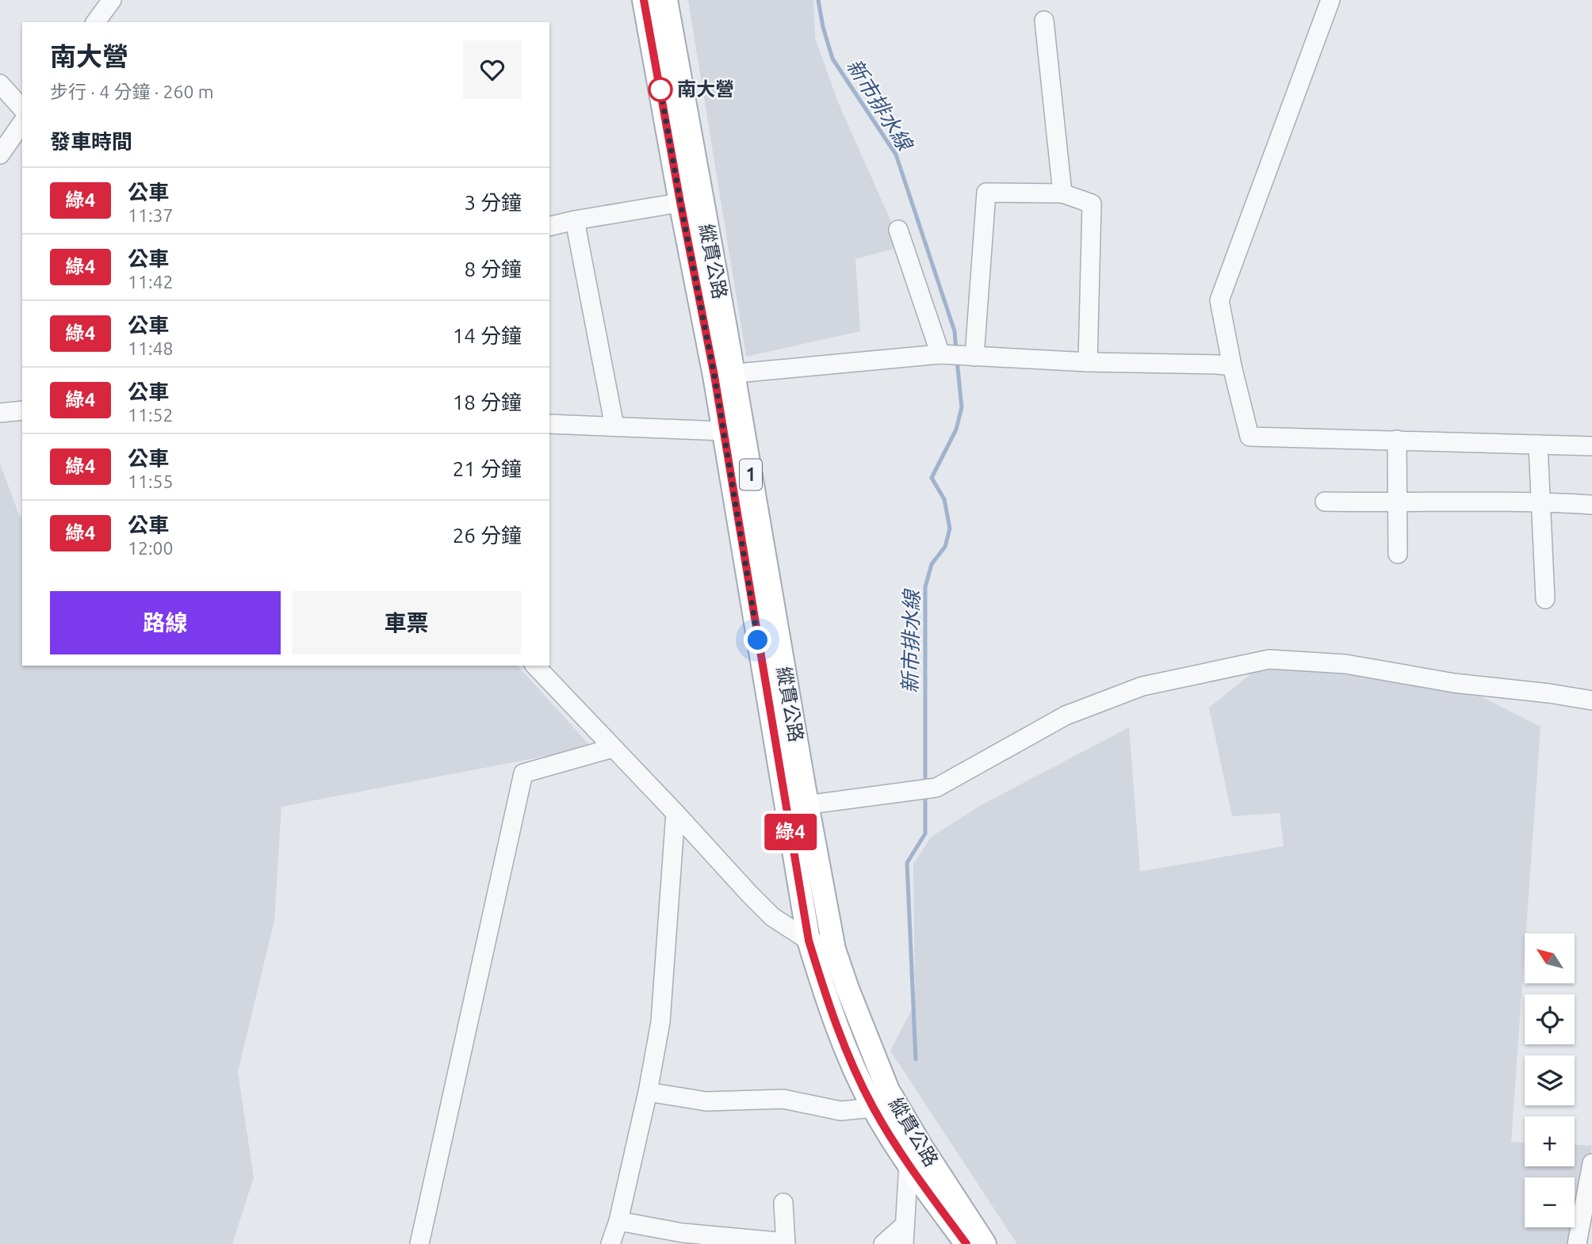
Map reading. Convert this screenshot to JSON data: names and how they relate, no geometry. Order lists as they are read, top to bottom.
{
  "streets": {
    "main road": ["縱貫公路", "1"]
  },
  "water": ["新市排水線"],
  "places": ["南大營"],
  "lines": ["bus line 綠4"],
  "north": "top left",
  "page": {
    "on_map": "綠4",
    "heading": [
      ["南大營", "步行 · 4 分鐘 · 260 m"],
      "發車時間"
    ],
    "list": [
      {
        "mark": "綠4",
        "name": "公車",
        "note": "11:37",
        "value": "3 分鐘"
      },
      {
        "mark": "綠4",
        "name": "公車",
        "note": "11:42",
        "value": "8 分鐘"
      },
      {
        "mark": "綠4",
        "name": "公車",
        "note": "11:48",
        "value": "14 分鐘"
      },
      {
        "mark": "綠4",
        "name": "公車",
        "note": "11:52",
        "value": "18 分鐘"
      },
      {
        "mark": "綠4",
        "name": "公車",
        "note": "11:55",
        "value": "21 分鐘"
      },
      {
        "mark": "綠4",
        "name": "公車",
        "note": "12:00",
        "value": "26 分鐘"
      }
    ],
    "buttons": ["路線", "車票"],
    "map_buttons": ["+", "−"]
  }
}
